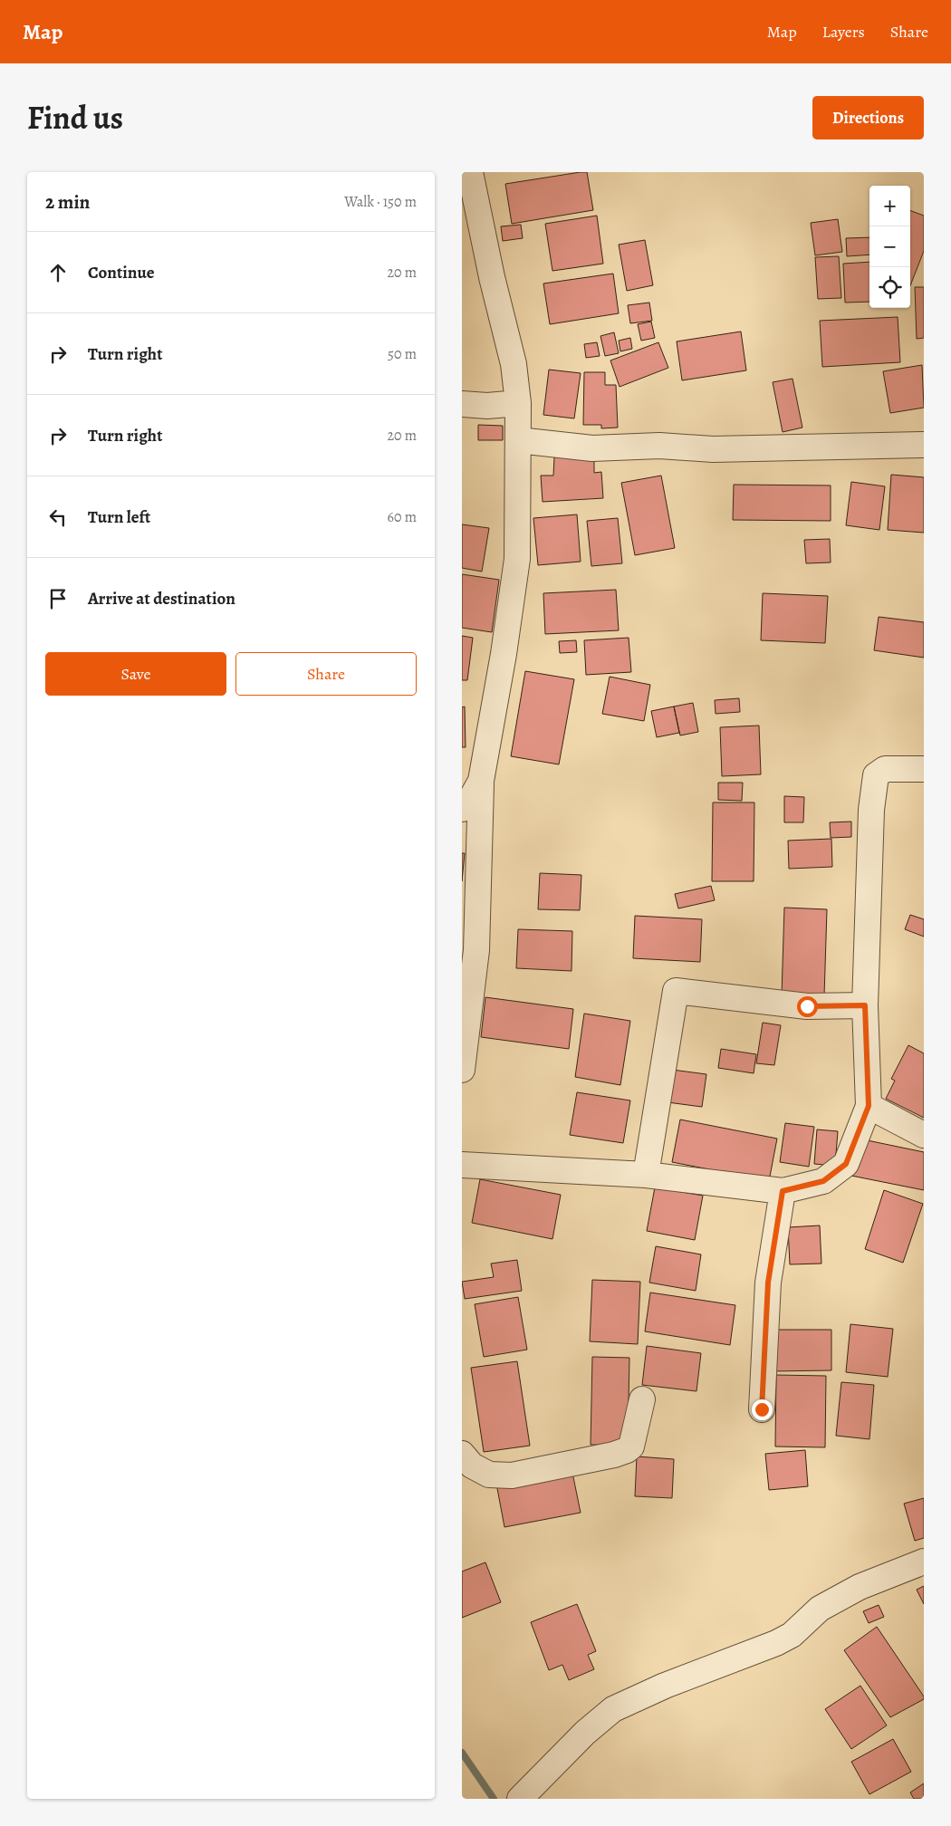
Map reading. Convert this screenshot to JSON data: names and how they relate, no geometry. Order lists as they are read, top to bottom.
{
  "page": {
    "header": "Map",
    "nav": ["Map", "Layers", "Share"],
    "title": "Find us",
    "buttons": [
      "Directions",
      ["Save", "Share"]
    ],
    "heading": ["2 min", "Walk · 150 m"],
    "map_buttons": ["+", "−"],
    "list": [
      ["Continue", "20 m"],
      ["Turn right", "50 m"],
      ["Turn right", "20 m"],
      ["Turn left", "60 m"],
      "Arrive at destination"
    ]
  }
}
